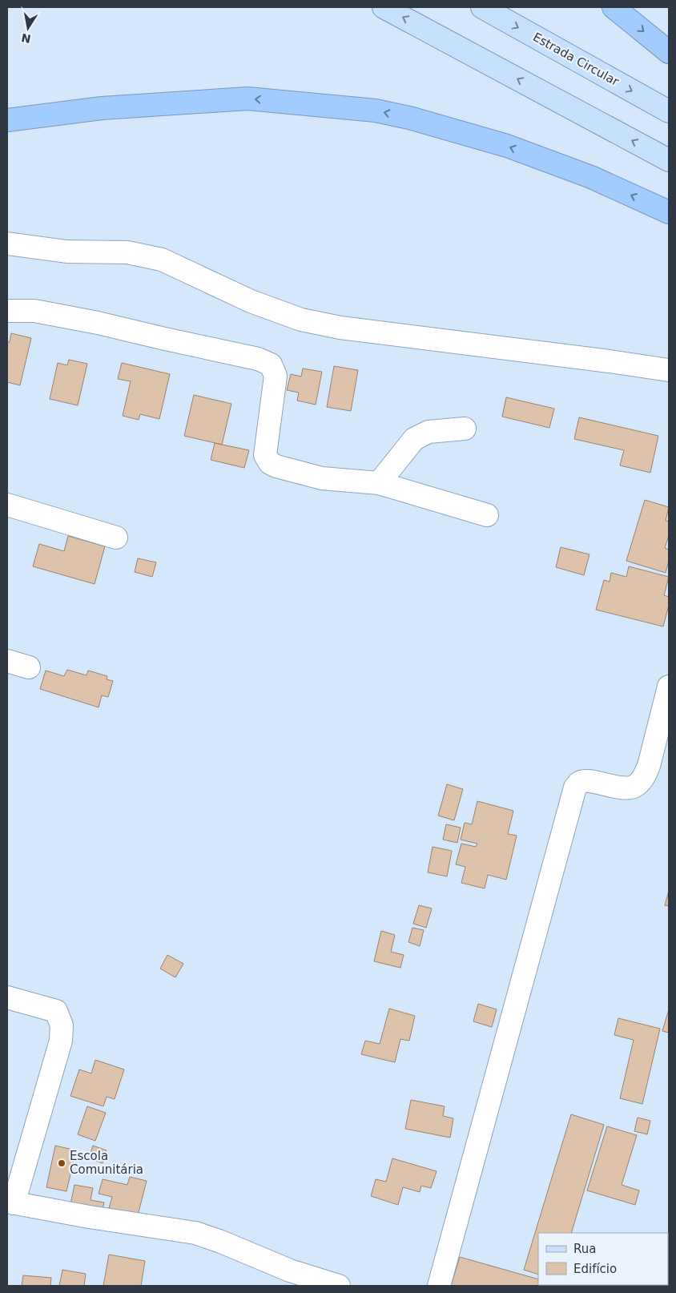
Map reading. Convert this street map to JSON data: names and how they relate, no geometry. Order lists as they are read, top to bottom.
{
  "streets": {
    "main road": ["Estrada Circular"]
  },
  "places": ["Escola Comunitária"],
  "legend": ["Rua", "Edifício"],
  "north": "bottom"
}
